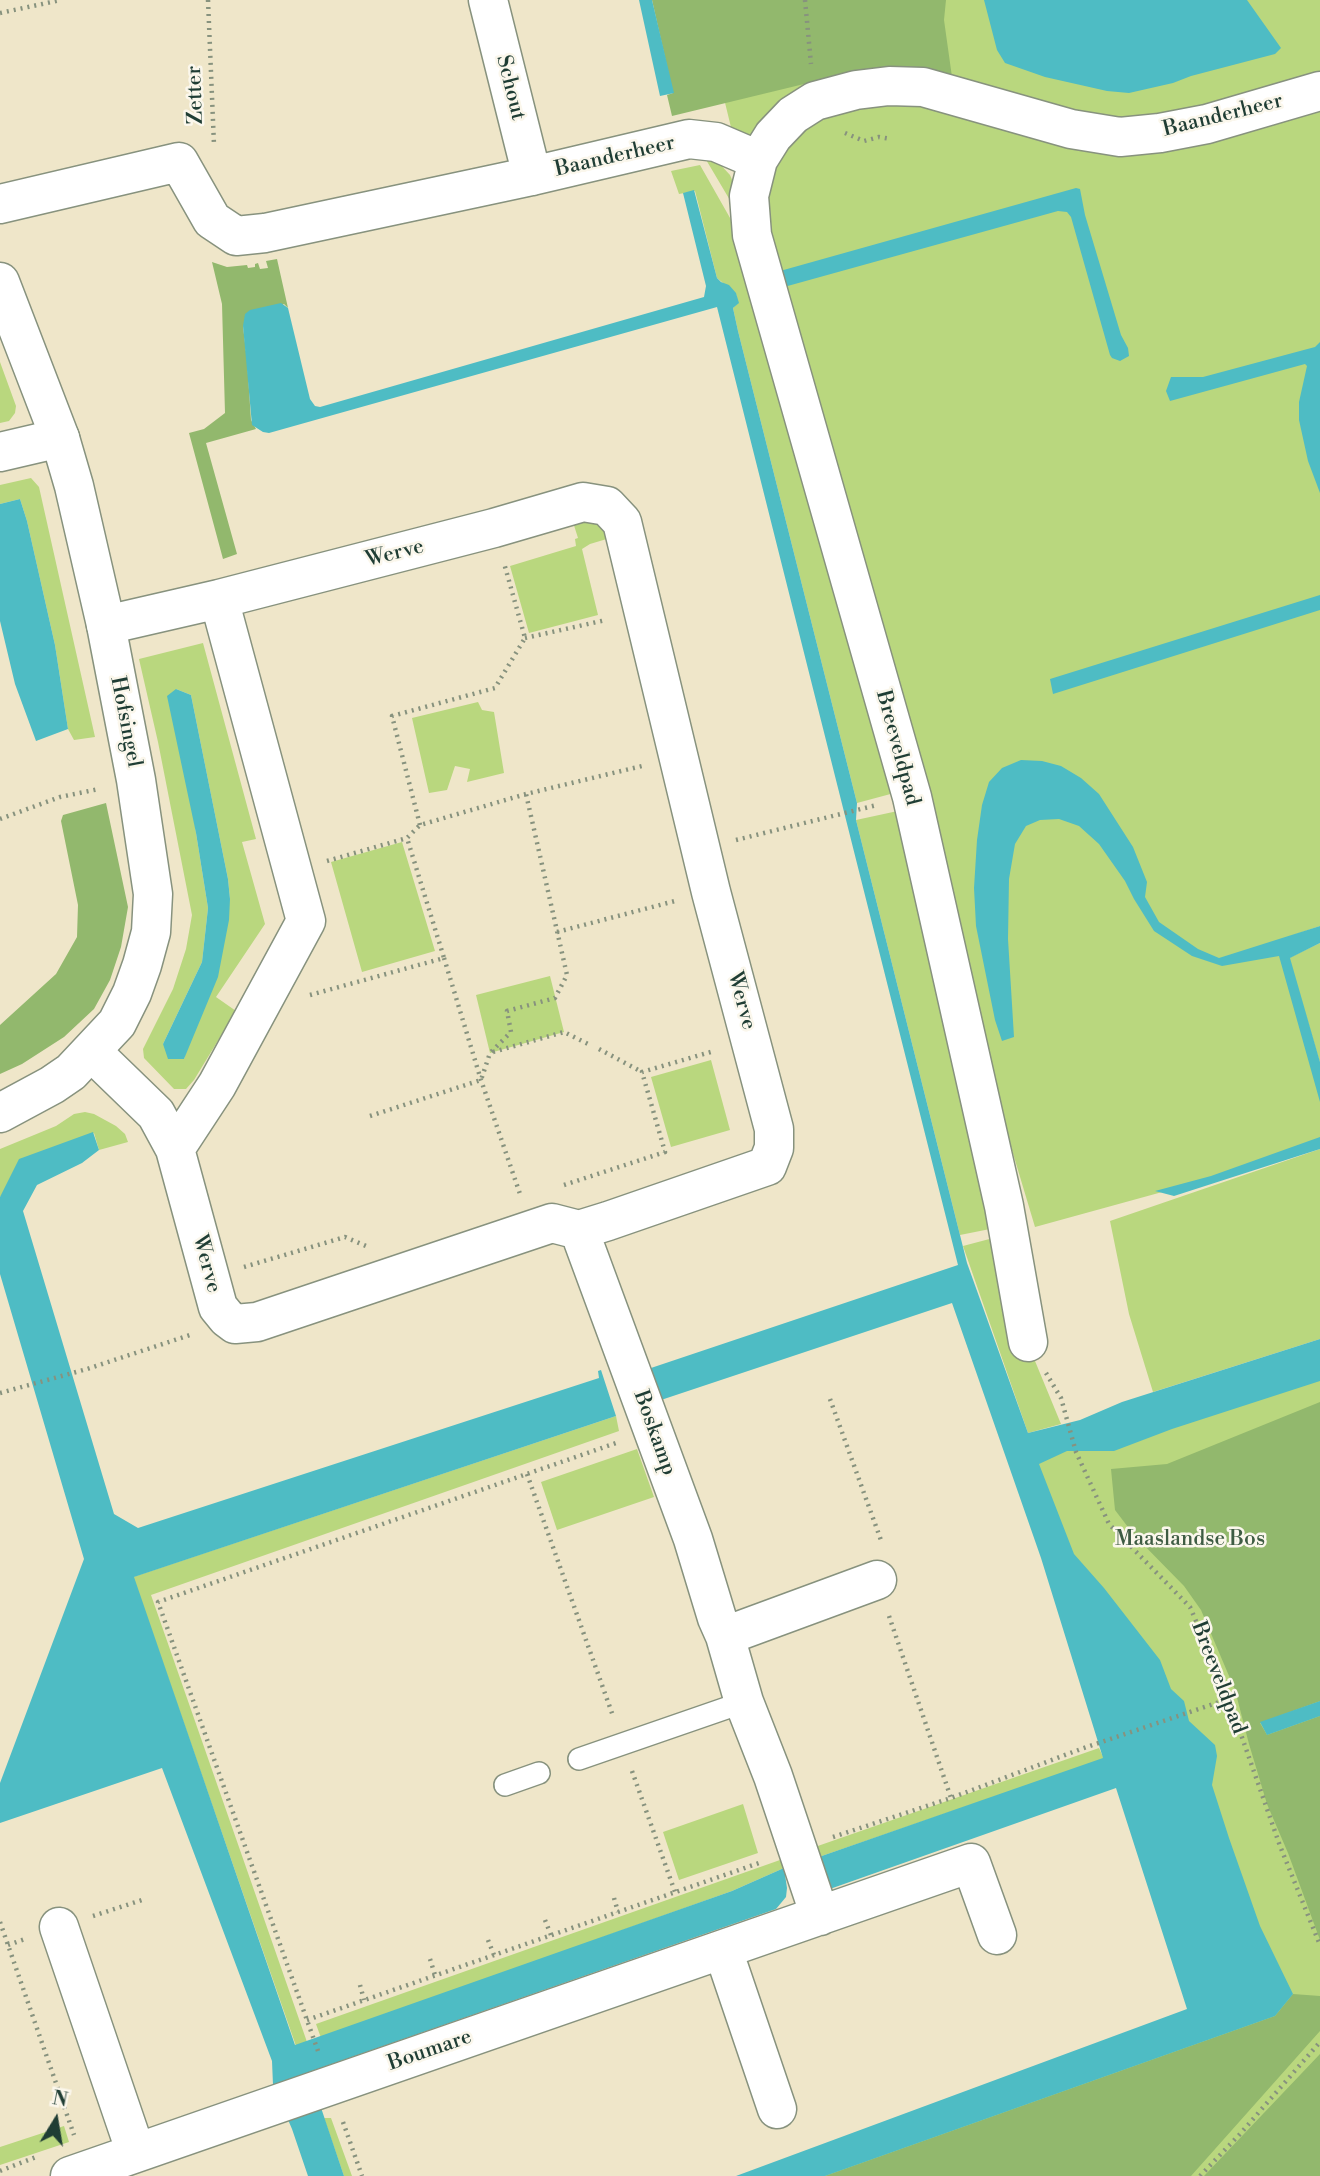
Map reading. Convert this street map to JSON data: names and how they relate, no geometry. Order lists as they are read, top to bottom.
{
  "streets": {
    "street": [
      "Schout",
      "Baanderheer",
      "Werve",
      "Hofsingel",
      "Breeveldpad",
      "Boskamp",
      "Boumare"
    ],
    "path": ["Zetter"]
  },
  "crossings": [
    ["Schout", "Baanderheer"],
    ["Zetter", "Baanderheer"],
    ["Baanderheer", "Breeveldpad"],
    ["Werve", "Hofsingel"],
    ["Werve", "Boskamp"],
    ["Boskamp", "Boumare"]
  ],
  "parks": ["Maaslandse Bos"],
  "north": "top"
}
